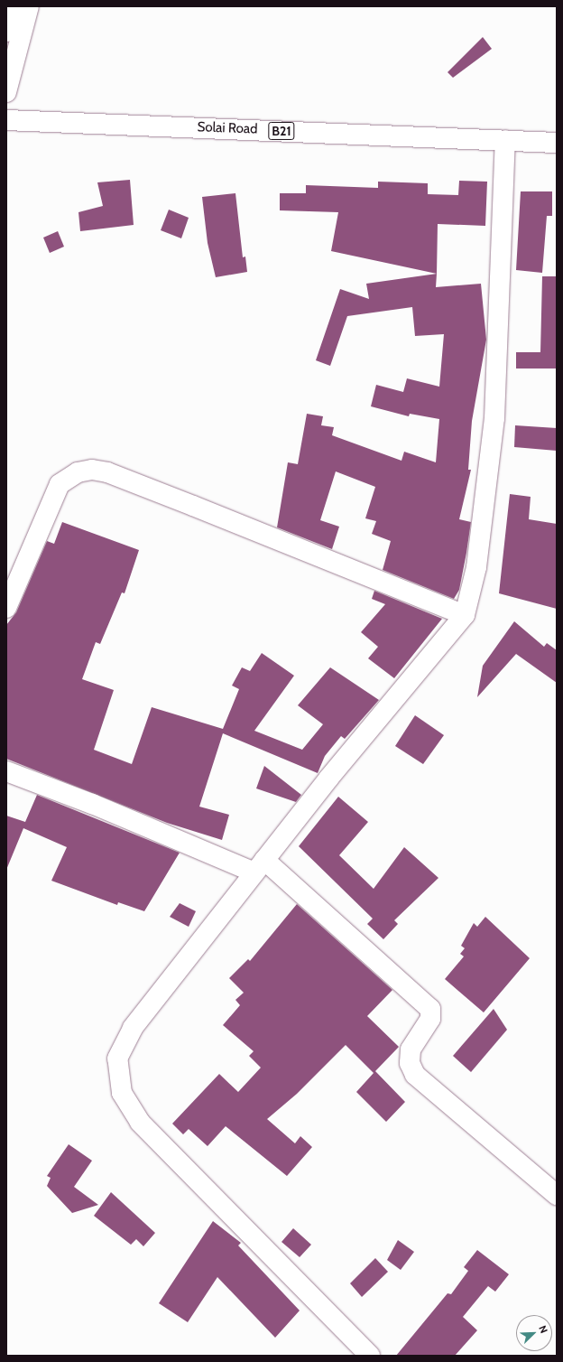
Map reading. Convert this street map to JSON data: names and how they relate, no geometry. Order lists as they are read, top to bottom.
{
  "streets": {
    "main road": ["Solai Road", "B21"]
  },
  "north": "top right"
}
